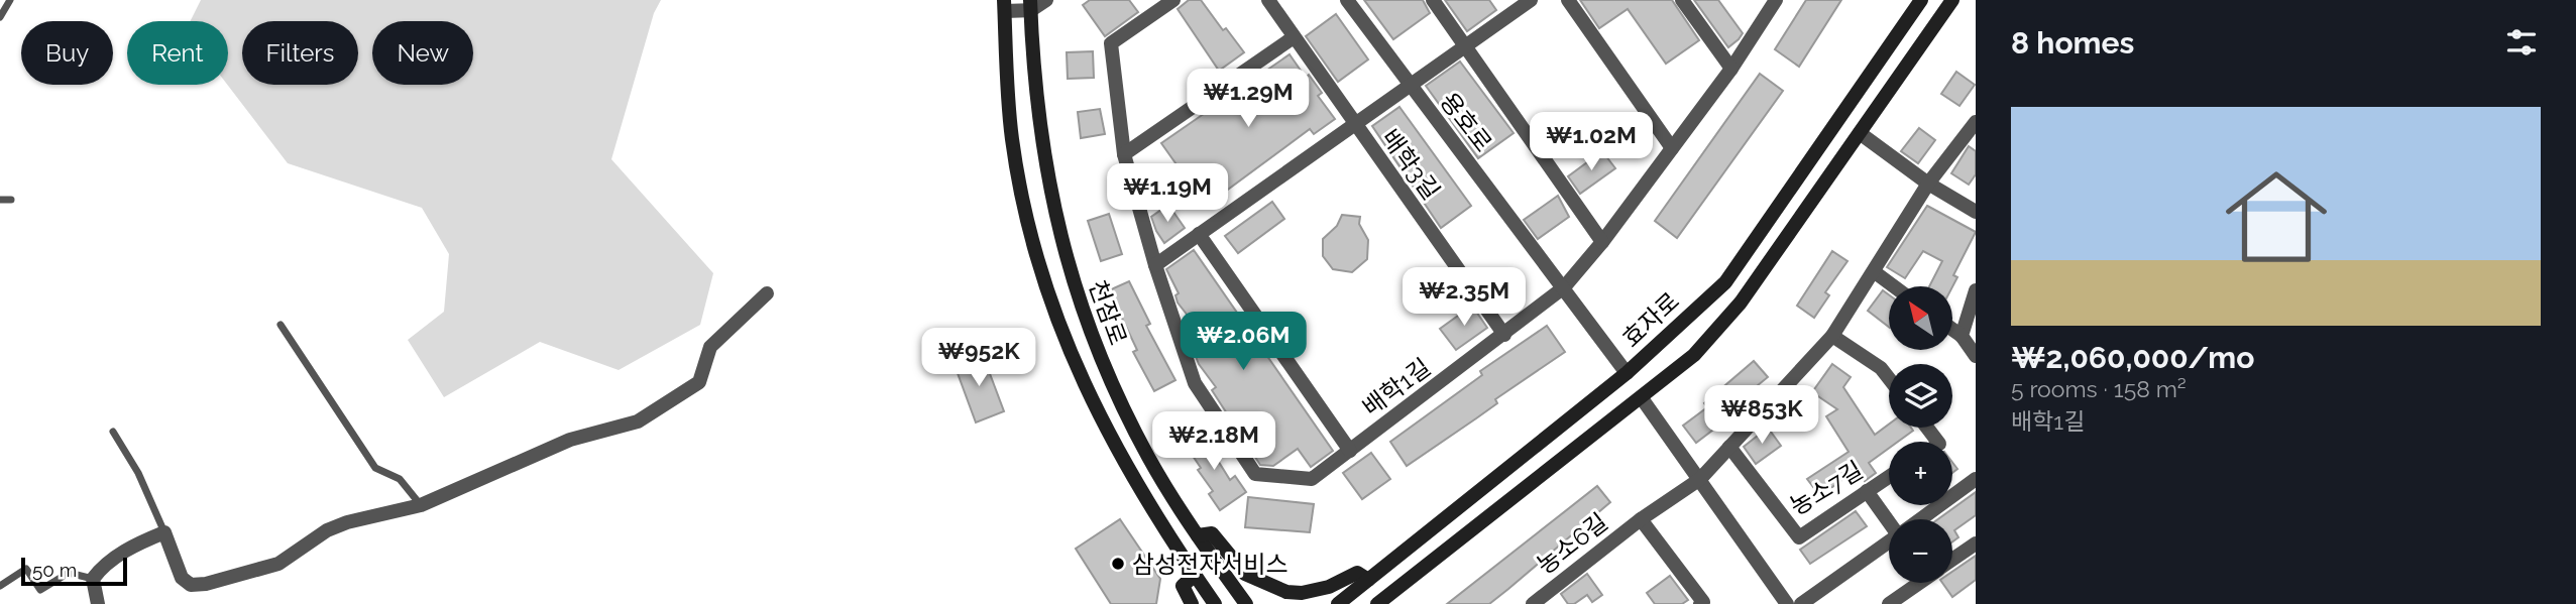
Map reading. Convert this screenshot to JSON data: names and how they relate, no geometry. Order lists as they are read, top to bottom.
{
  "streets": {
    "street": [
      "용호로",
      "배학3길",
      "천잠로",
      "효자로",
      "배학1길",
      "농소7길",
      "농소6길"
    ]
  },
  "crossings": [
    ["용호로", "배학3길"],
    ["용호로", "효자로"],
    ["용호로", "배학1길"],
    ["배학3길", "배학1길"]
  ],
  "places": ["삼성전자서비스"],
  "scale_bar": "50 m",
  "north": "top left",
  "page": {
    "heading": "8 homes",
    "chip": [
      "Buy",
      "Rent",
      "Filters",
      "New"
    ],
    "price": [
      "₩1.29M",
      "₩1.02M",
      "₩1.19M",
      "₩2.35M",
      "₩2.06M",
      "₩952K",
      "₩853K",
      "₩2.18M"
    ],
    "list": [
      {
        "name": "₩2,060,000/mo",
        "note": "5 rooms · 158 m² · 배학1길"
      }
    ],
    "map_buttons": ["+", "−"],
    "scale": "50 m"
  }
}
